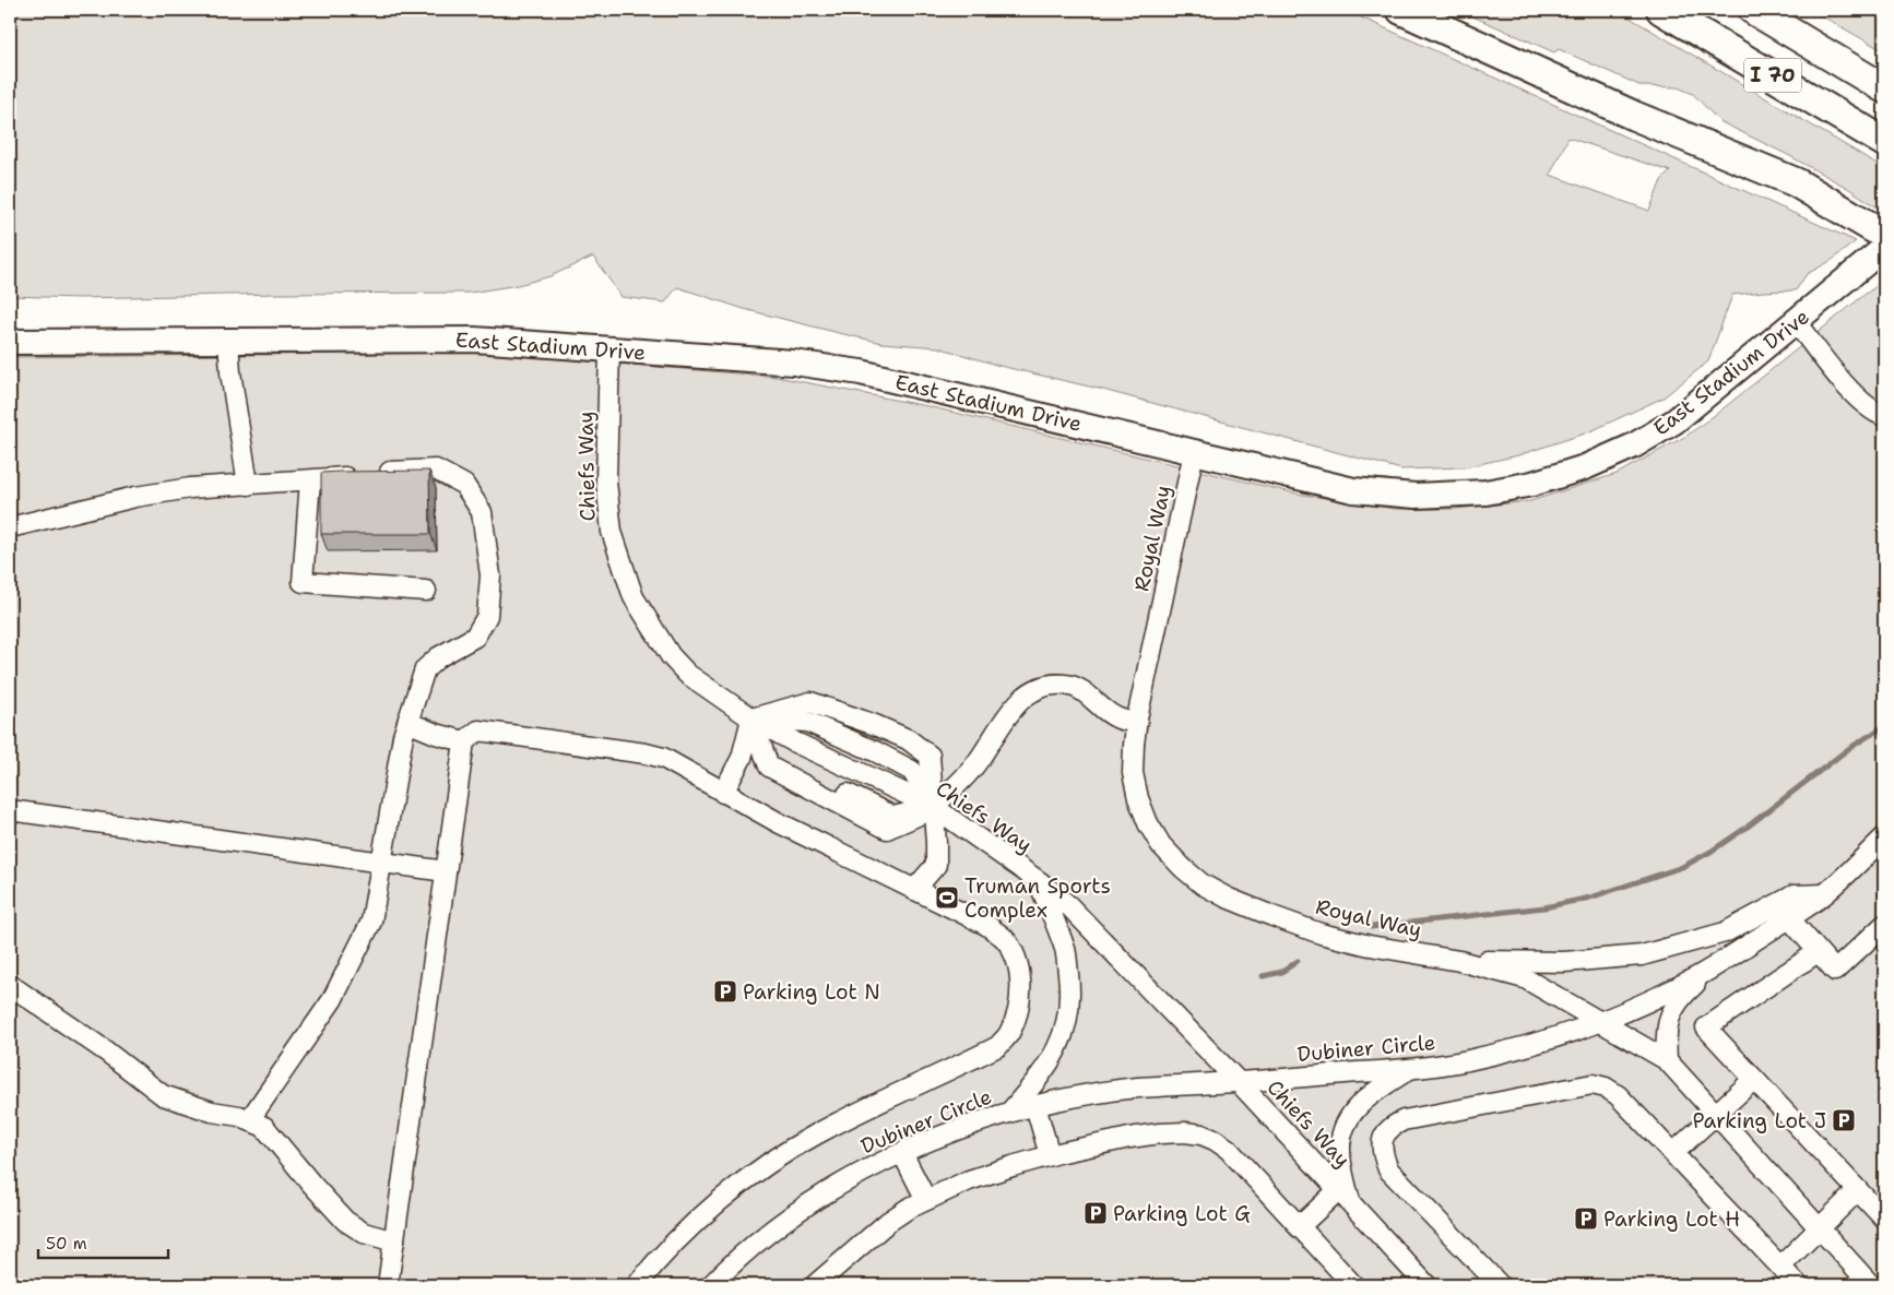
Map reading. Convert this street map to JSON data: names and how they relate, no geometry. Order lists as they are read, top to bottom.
{
  "streets": {
    "highway": ["I 70"],
    "main road": ["East Stadium Drive"],
    "street": ["Chiefs Way", "Royal Way", "Dubiner Circle"]
  },
  "crossings": [
    ["East Stadium Drive", "Chiefs Way"],
    ["East Stadium Drive", "Royal Way"],
    ["Chiefs Way", "Dubiner Circle"],
    ["Royal Way", "Dubiner Circle"]
  ],
  "places": {
    "sports": ["Truman Sports Complex"],
    "parking": [
      "Parking Lot N",
      "Parking Lot J",
      "Parking Lot G",
      "Parking Lot H"
    ]
  },
  "scale_bar": "50 m"
}
